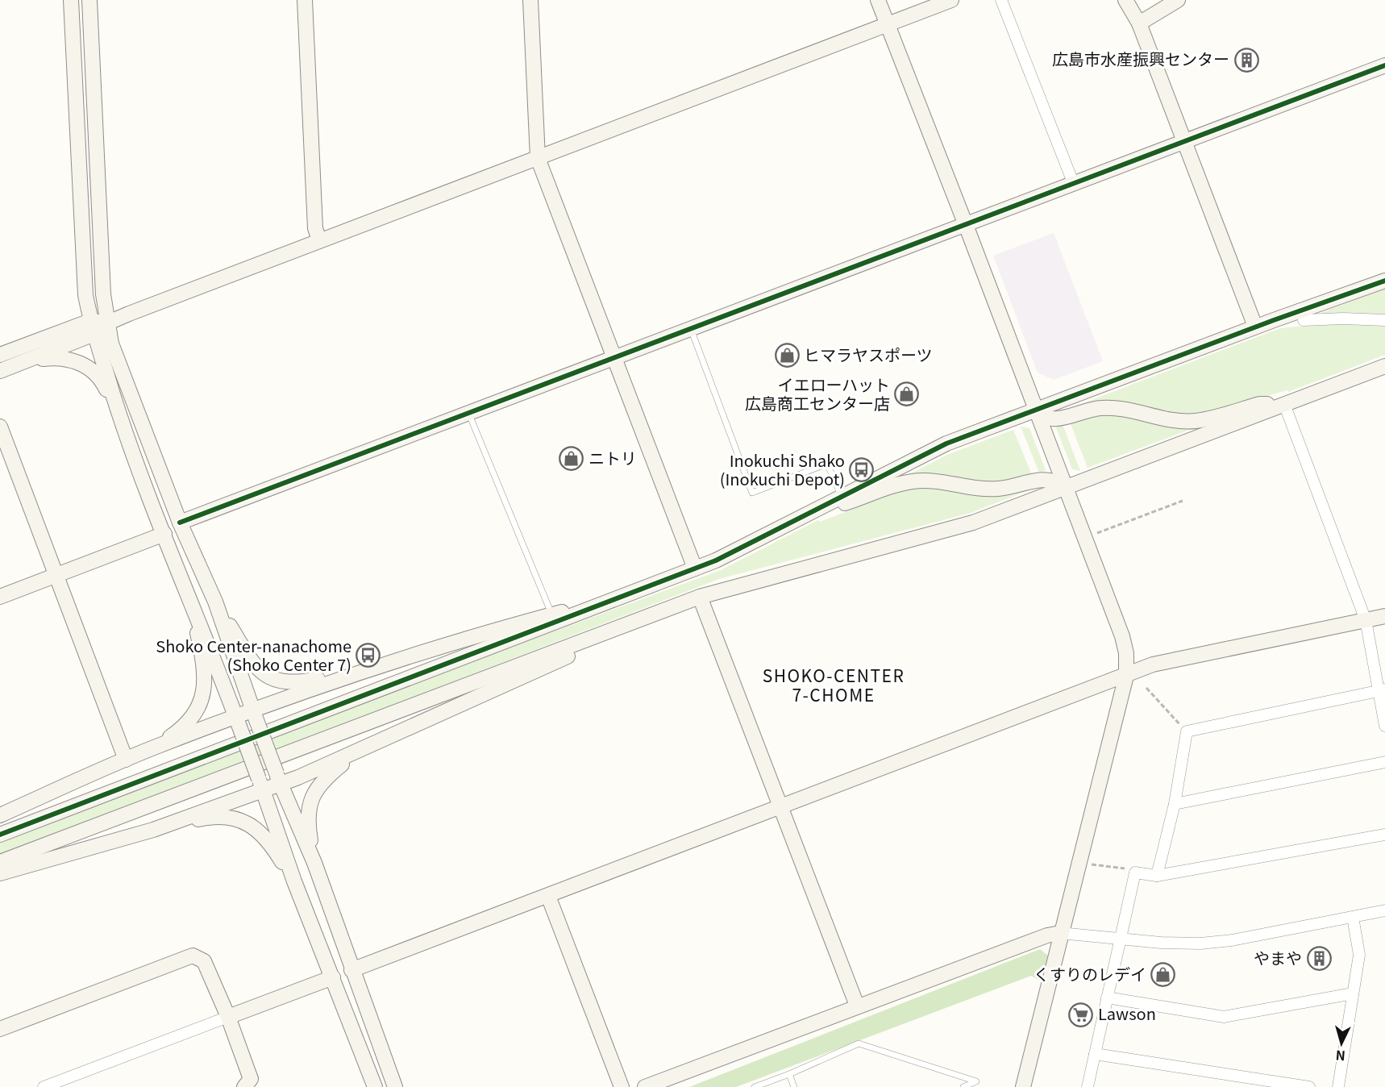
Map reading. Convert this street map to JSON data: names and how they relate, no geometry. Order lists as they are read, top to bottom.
{
  "districts": ["SHOKO-CENTER 7-CHOME"],
  "places": {
    "building": ["広島市水産振興センター", "やまや"],
    "shop": [
      "ヒマラヤスポーツ",
      "イエローハット 広島商工センター店",
      "ニトリ",
      "くすりのレデイ"
    ],
    "bus stop": ["Inokuchi Shako (Inokuchi Depot)", "Shoko Center-nanachome (Shoko Center 7)"],
    "supermarket": ["Lawson"]
  },
  "north": "bottom"
}
